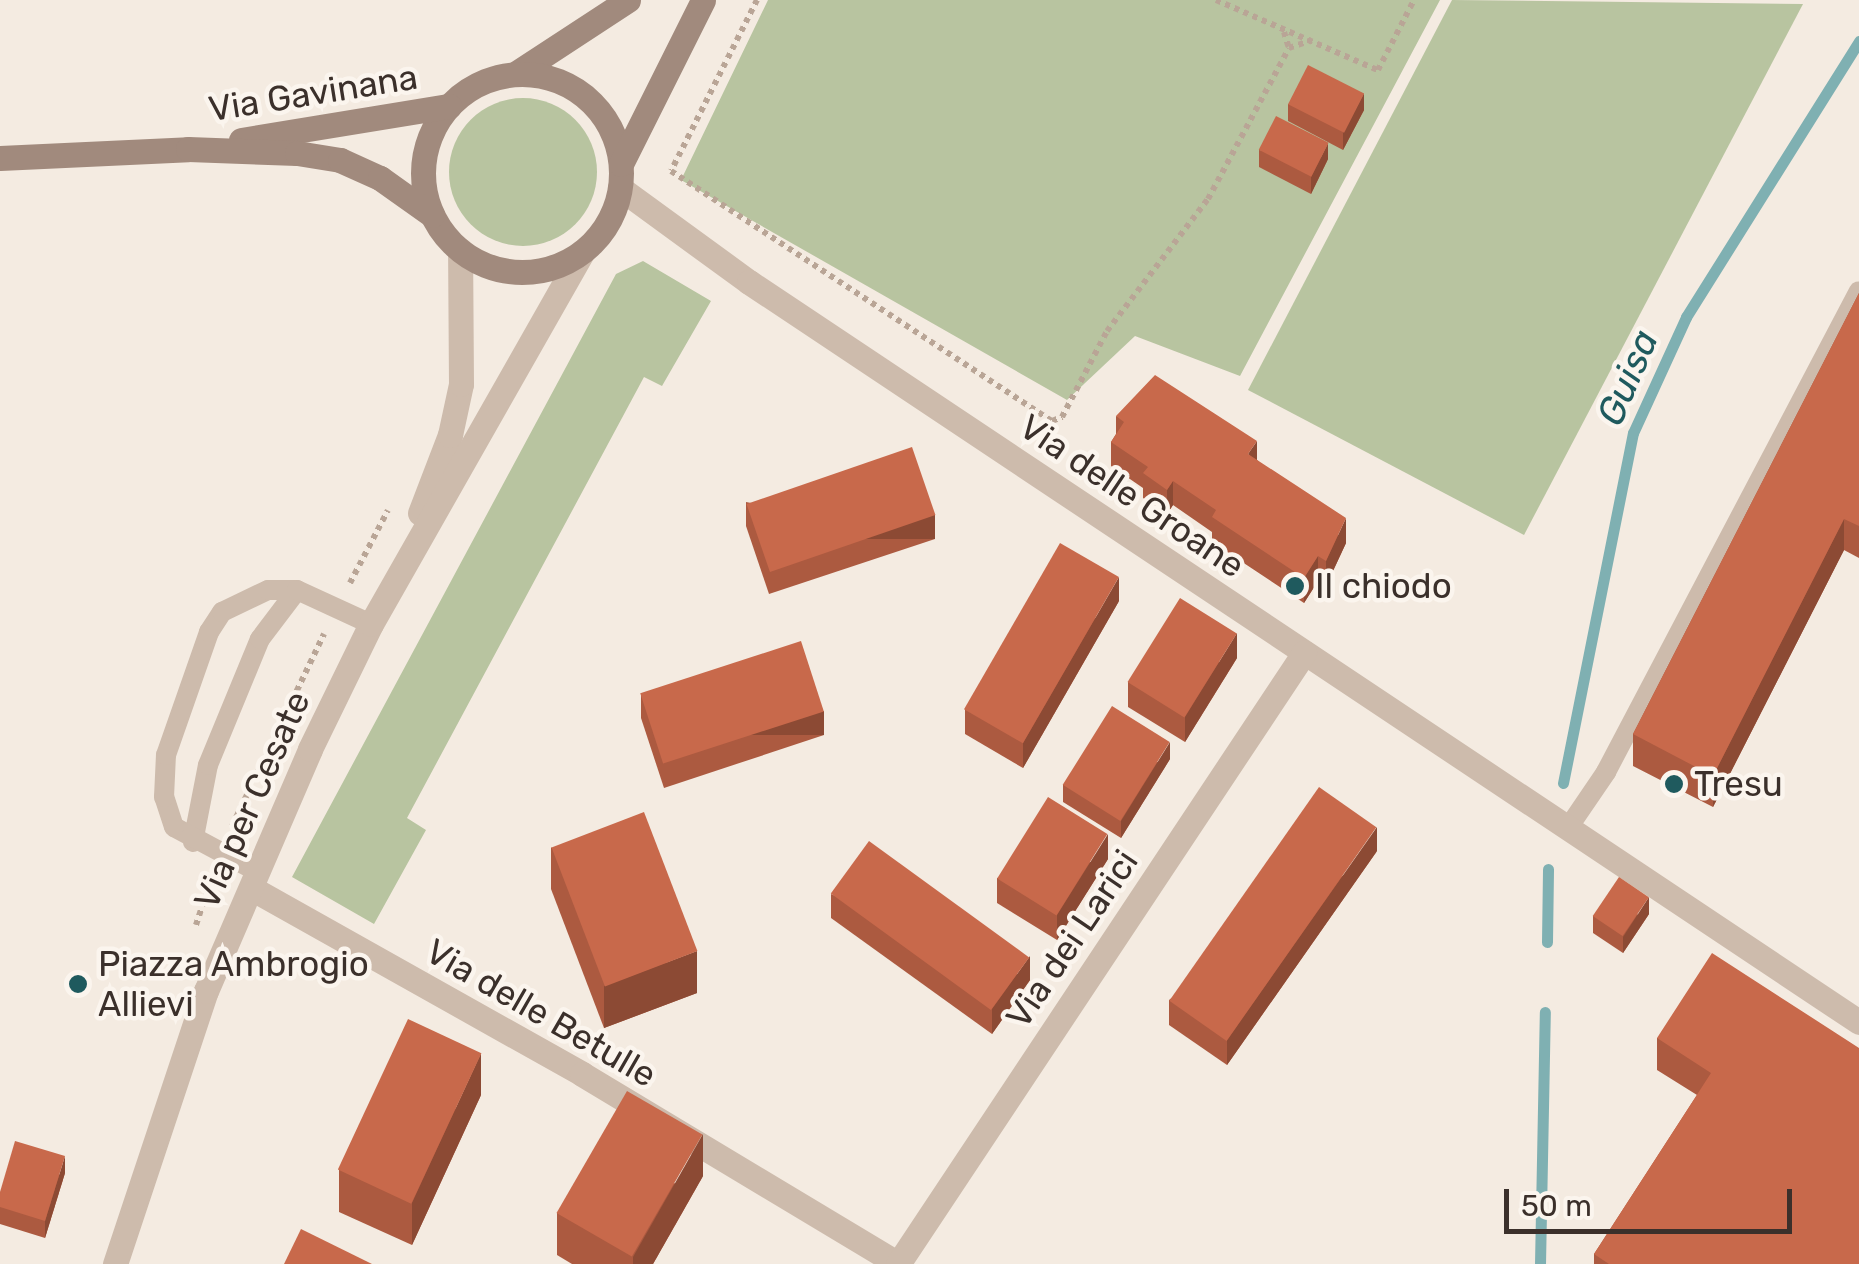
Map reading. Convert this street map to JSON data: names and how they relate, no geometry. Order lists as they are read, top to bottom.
{
  "streets": {
    "street": [
      "Via Gavinana",
      "Via delle Groane",
      "Via per Cesate",
      "Via dei Larici",
      "Via delle Betulle"
    ]
  },
  "crossings": [
    ["Via Gavinana", "Via delle Groane"],
    ["Via Gavinana", "Via per Cesate"],
    ["Via delle Groane", "Via per Cesate"],
    ["Via delle Groane", "Via dei Larici"],
    ["Via per Cesate", "Via delle Betulle"],
    ["Via dei Larici", "Via delle Betulle"]
  ],
  "water": ["Guisa"],
  "places": ["Il chiodo", "Tresu", "Piazza Ambrogio Allievi"],
  "scale_bar": "50 m"
}
